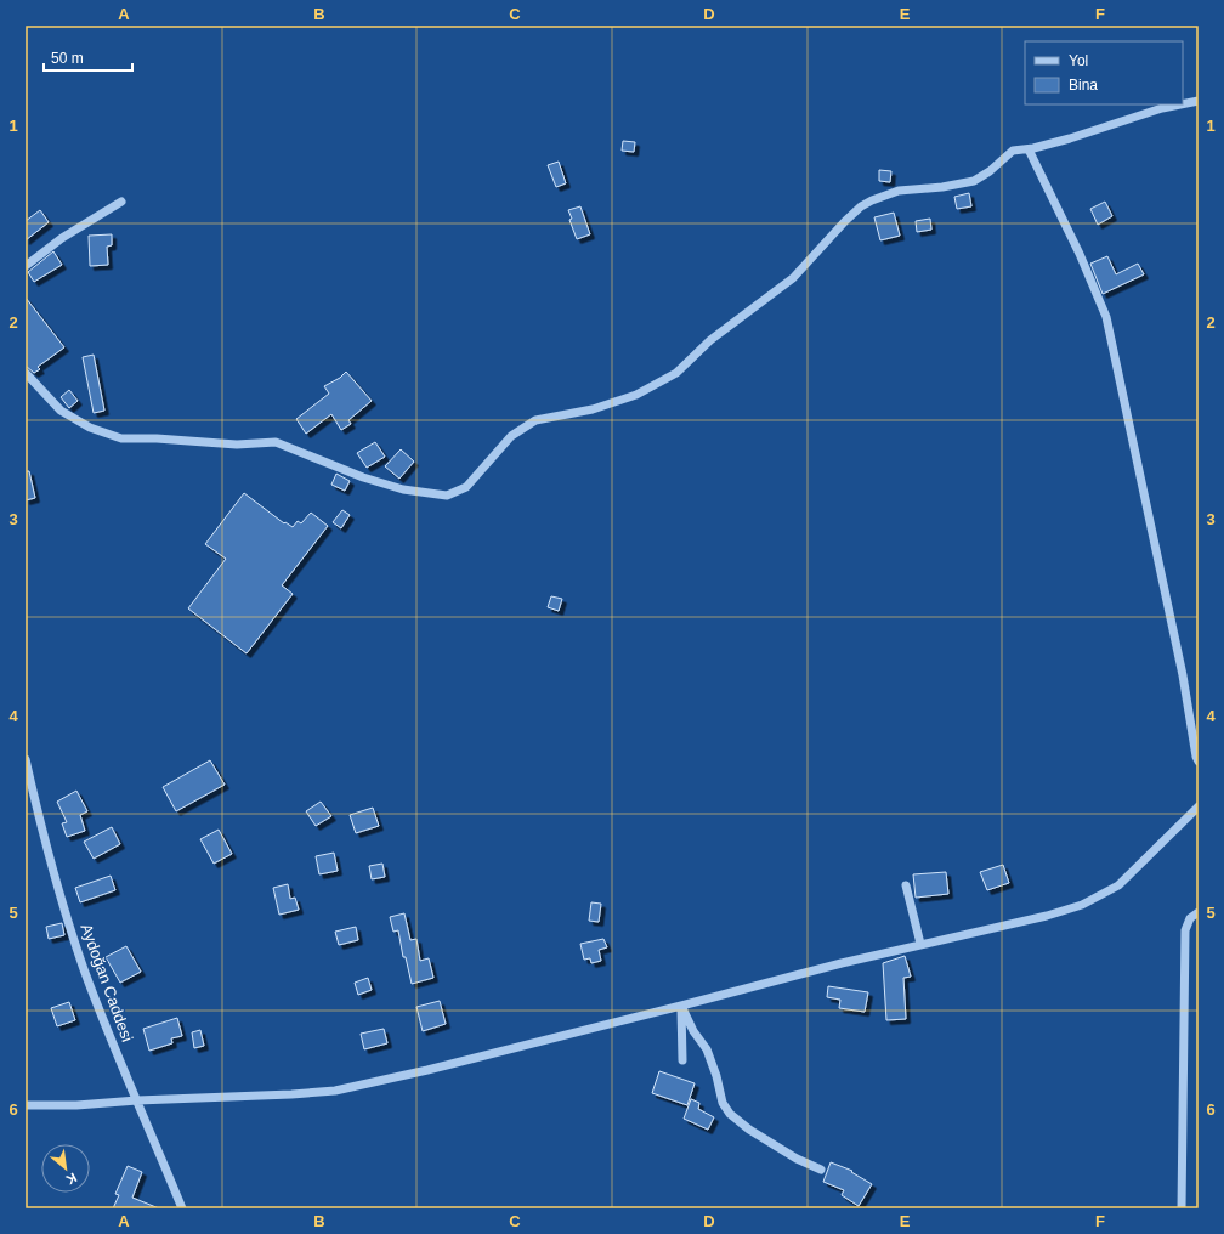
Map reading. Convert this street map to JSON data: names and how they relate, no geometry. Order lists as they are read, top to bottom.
{
  "streets": {
    "street": ["Aydoğan Caddesi"]
  },
  "legend": ["Yol", "Bina"],
  "scale_bar": "50 m",
  "north": "bottom right",
  "grid": {
    "columns": [
      "A",
      "B",
      "C",
      "D",
      "E",
      "F"
    ],
    "rows": [
      "1",
      "2",
      "3",
      "4",
      "5",
      "6"
    ]
  }
}
